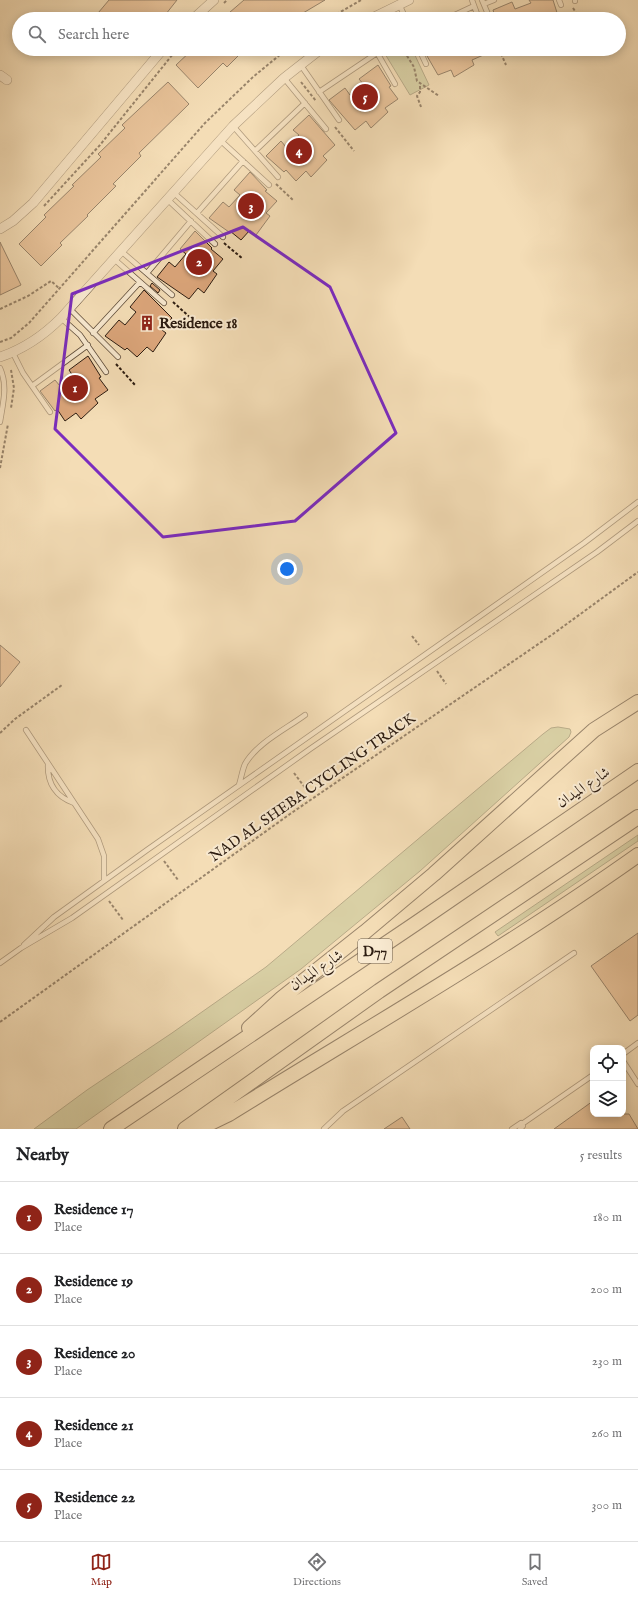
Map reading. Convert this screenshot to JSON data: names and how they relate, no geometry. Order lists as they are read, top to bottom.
{
  "streets": {
    "main road": ["شارع الميدان", "D77"],
    "path": ["NAD AL SHEBA CYCLING TRACK"]
  },
  "places": {
    "building": ["Residence 18"]
  },
  "page": {
    "search": "Search here",
    "pins": [
      "5",
      "4",
      "3",
      "2",
      "1"
    ],
    "heading": ["Nearby", "5 results"],
    "list": [
      {
        "mark": "1",
        "name": "Residence 17",
        "note": "Place",
        "value": "180 m"
      },
      {
        "mark": "2",
        "name": "Residence 19",
        "note": "Place",
        "value": "200 m"
      },
      {
        "mark": "3",
        "name": "Residence 20",
        "note": "Place",
        "value": "230 m"
      },
      {
        "mark": "4",
        "name": "Residence 21",
        "note": "Place",
        "value": "260 m"
      },
      {
        "mark": "5",
        "name": "Residence 22",
        "note": "Place",
        "value": "300 m"
      }
    ],
    "nav": ["Map", "Directions", "Saved"]
  }
}
